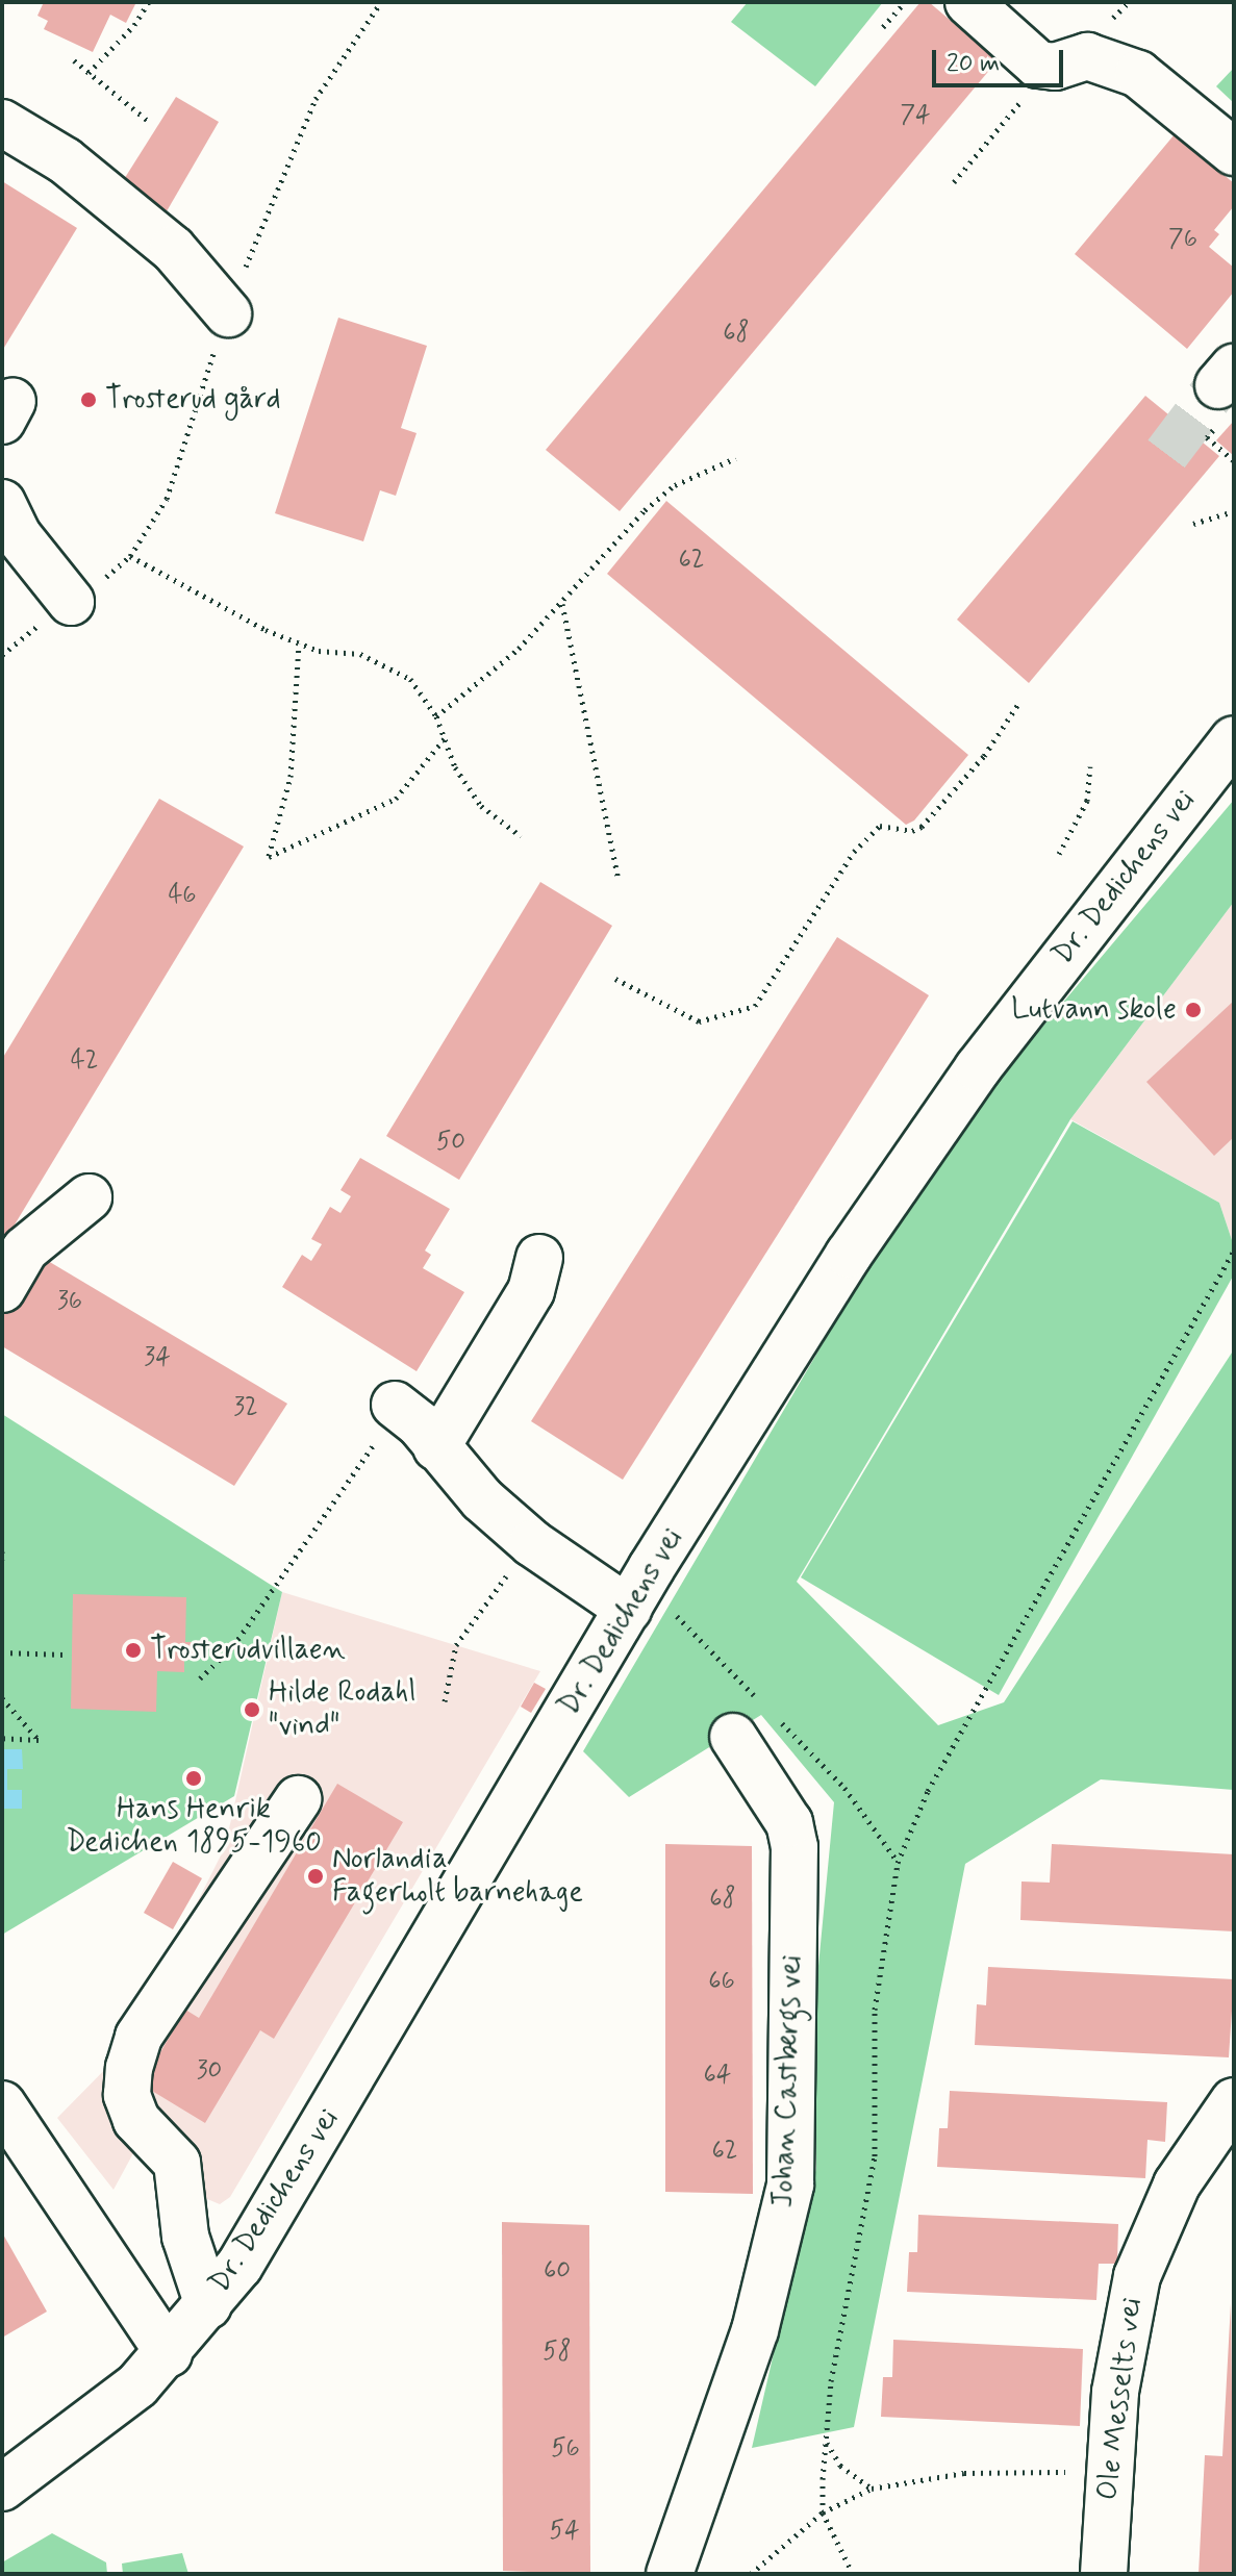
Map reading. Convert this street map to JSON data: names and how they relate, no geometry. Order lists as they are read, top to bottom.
{
  "streets": {
    "street": ["Dr. Dedichens vei", "Johan Castbergs vei", "Ole Messelts vei"]
  },
  "places": [
    "Trosterud gård",
    "Lutvann skole",
    "Trosterudvillaen",
    "Hilde Rodahl \"vind\"",
    "Hans Henrik Dedichen 1895-1960",
    "Norlandia Fagerholt barnehage"
  ],
  "house_numbers": [
    "74",
    "76",
    "68",
    "62",
    "46",
    "42",
    "50",
    "36",
    "34",
    "32",
    "68",
    "66",
    "30",
    "64",
    "62",
    "60",
    "58",
    "56",
    "54"
  ],
  "scale_bar": "20 m"
}
